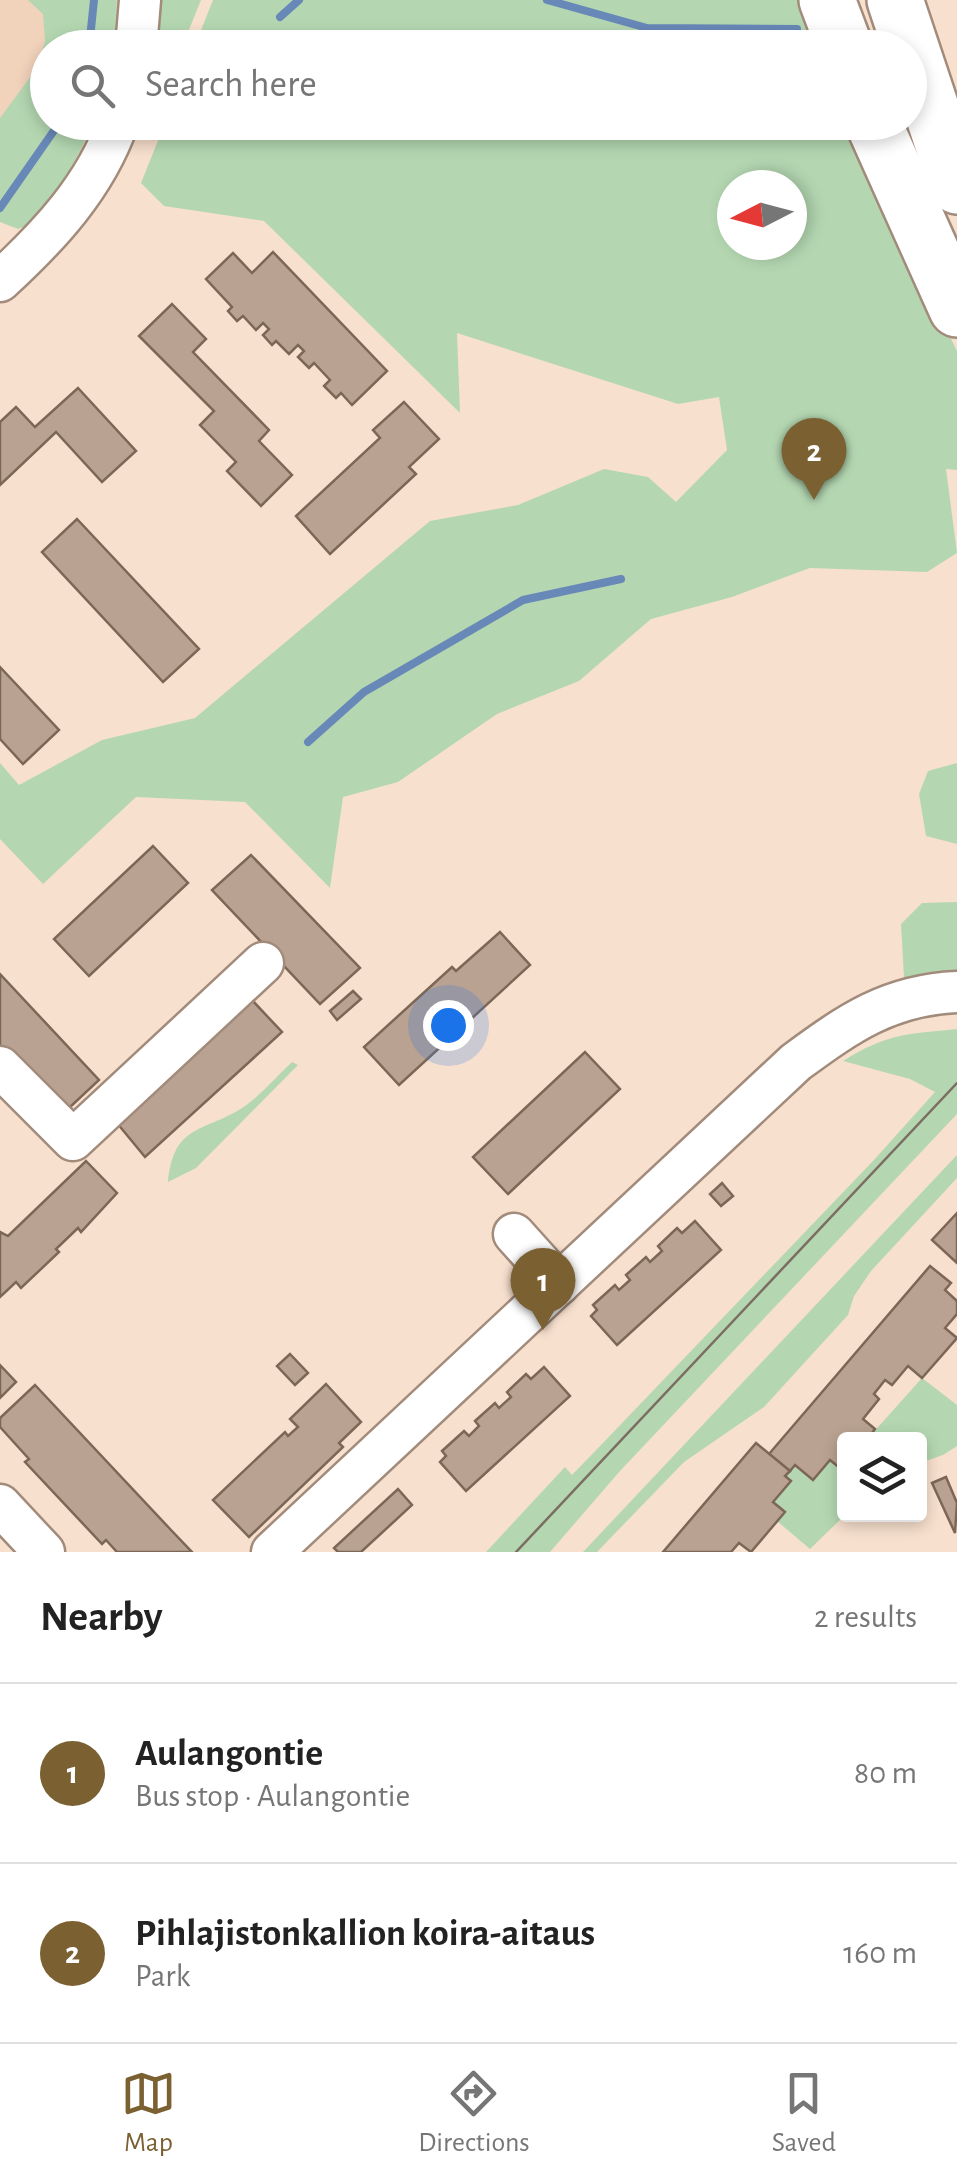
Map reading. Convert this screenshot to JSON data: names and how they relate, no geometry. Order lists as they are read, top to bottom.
{
  "north": "left",
  "page": {
    "search": "Search here",
    "pins": ["2", "1"],
    "heading": ["Nearby", "2 results"],
    "list": [
      {
        "mark": "1",
        "name": "Aulangontie",
        "note": "Bus stop · Aulangontie",
        "value": "80 m"
      },
      {
        "mark": "2",
        "name": "Pihlajistonkallion koira-aitaus",
        "note": "Park",
        "value": "160 m"
      }
    ],
    "nav": ["Map", "Directions", "Saved"]
  }
}
